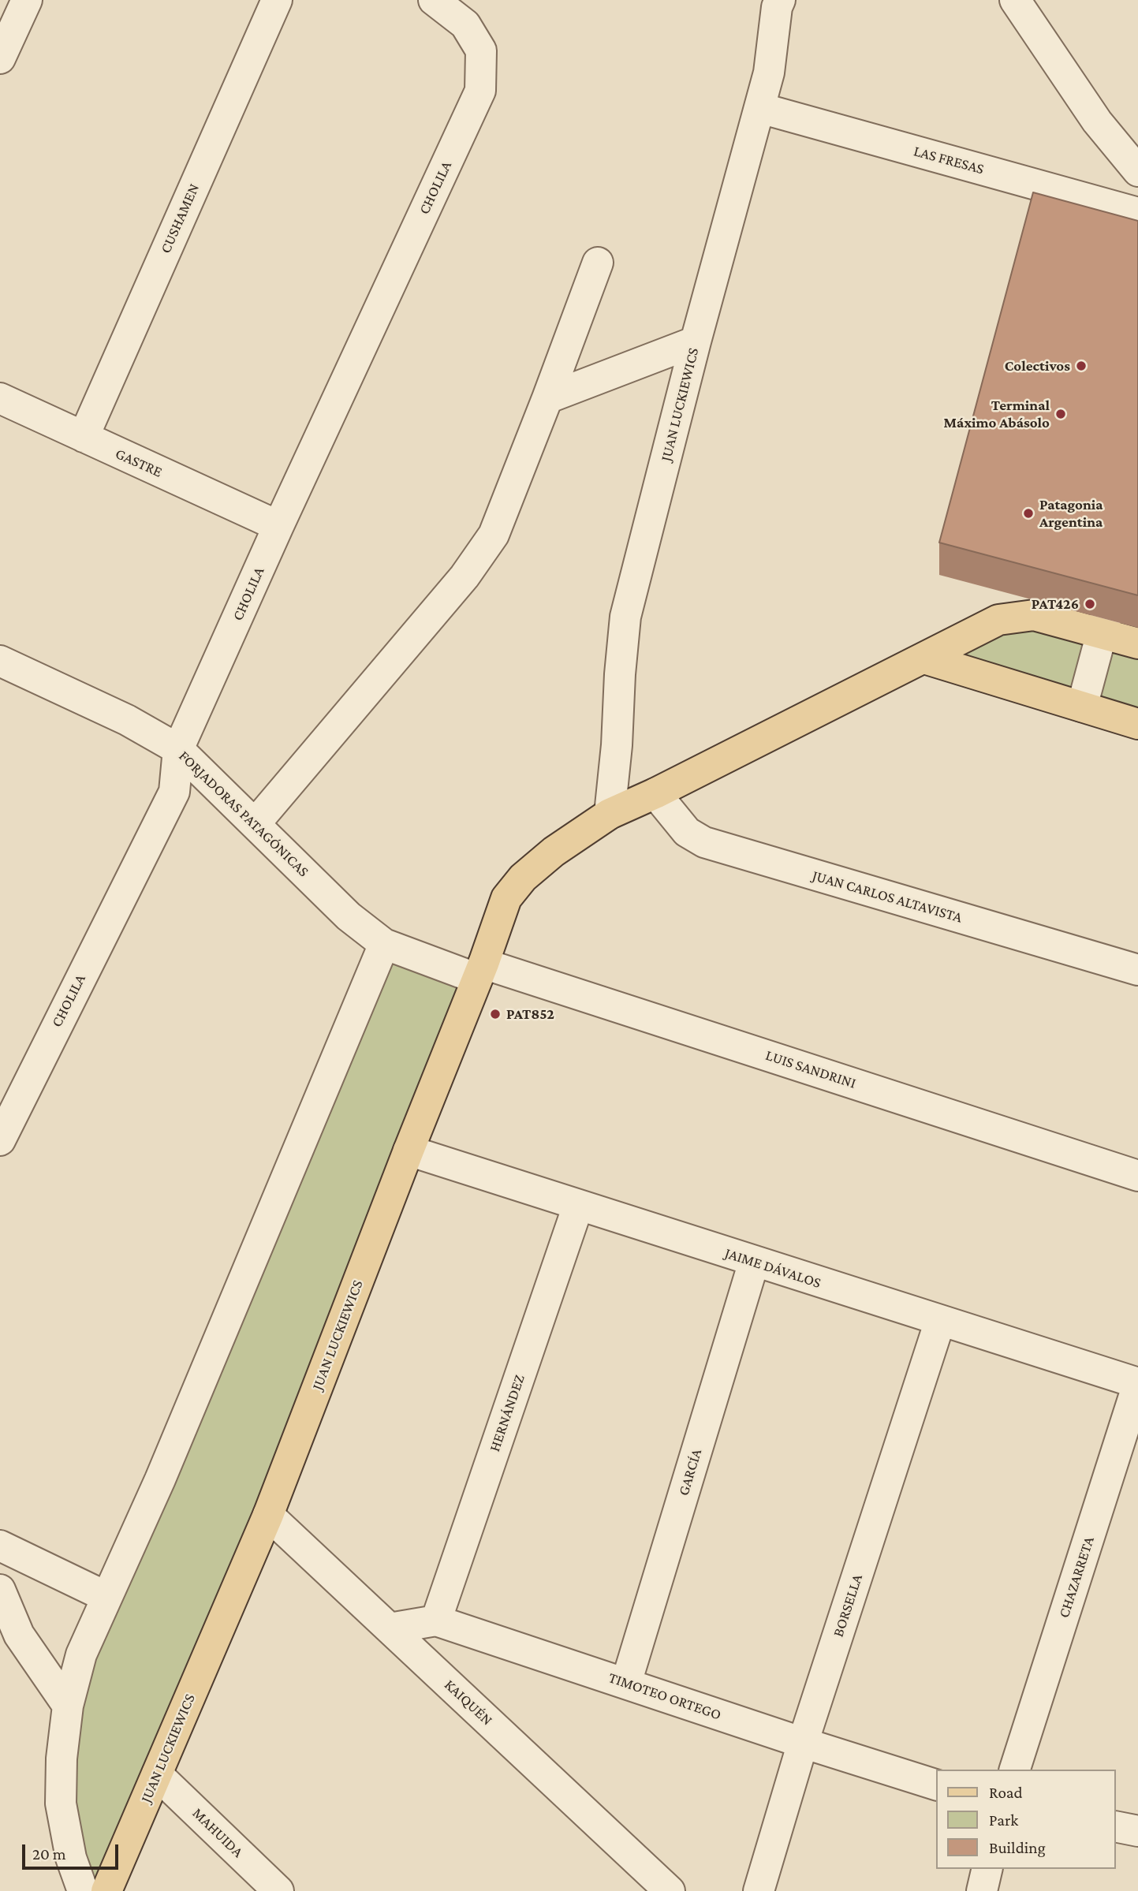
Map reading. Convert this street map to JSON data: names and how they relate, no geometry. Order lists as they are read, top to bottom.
{
  "streets": {
    "main road": ["JUAN LUCKIEWICS"],
    "street": [
      "LAS FRESAS",
      "CHOLILA",
      "CUSHAMEN",
      "GASTRE",
      "FORJADORAS PATAGÓNICAS",
      "JUAN CARLOS ALTAVISTA",
      "LUIS SANDRINI",
      "JAIME DÁVALOS",
      "HERNÁNDEZ",
      "GARCÍA",
      "CHAZARRETA",
      "BORSELLA",
      "TIMOTEO ORTEGO",
      "KAIQUÉN",
      "MAHUIDA"
    ]
  },
  "crossings": [
    ["LAS FRESAS", "JUAN LUCKIEWICS"],
    ["CHOLILA", "GASTRE"],
    ["CHOLILA", "FORJADORAS PATAGÓNICAS"],
    ["CUSHAMEN", "GASTRE"],
    ["JUAN LUCKIEWICS", "FORJADORAS PATAGÓNICAS"],
    ["JUAN LUCKIEWICS", "JUAN CARLOS ALTAVISTA"],
    ["JUAN LUCKIEWICS", "LUIS SANDRINI"],
    ["JUAN LUCKIEWICS", "JAIME DÁVALOS"],
    ["JUAN LUCKIEWICS", "KAIQUÉN"],
    ["JUAN LUCKIEWICS", "MAHUIDA"],
    ["FORJADORAS PATAGÓNICAS", "LUIS SANDRINI"],
    ["JAIME DÁVALOS", "HERNÁNDEZ"],
    ["JAIME DÁVALOS", "GARCÍA"],
    ["JAIME DÁVALOS", "CHAZARRETA"],
    ["JAIME DÁVALOS", "BORSELLA"],
    ["HERNÁNDEZ", "TIMOTEO ORTEGO"],
    ["GARCÍA", "TIMOTEO ORTEGO"],
    ["BORSELLA", "TIMOTEO ORTEGO"],
    ["TIMOTEO ORTEGO", "KAIQUÉN"]
  ],
  "places": [
    "Colectivos",
    "Terminal Máximo Abásolo",
    "Patagonia Argentina",
    "PAT426",
    "PAT852"
  ],
  "legend": ["Road", "Park", "Building"],
  "scale_bar": "20 m"
}
